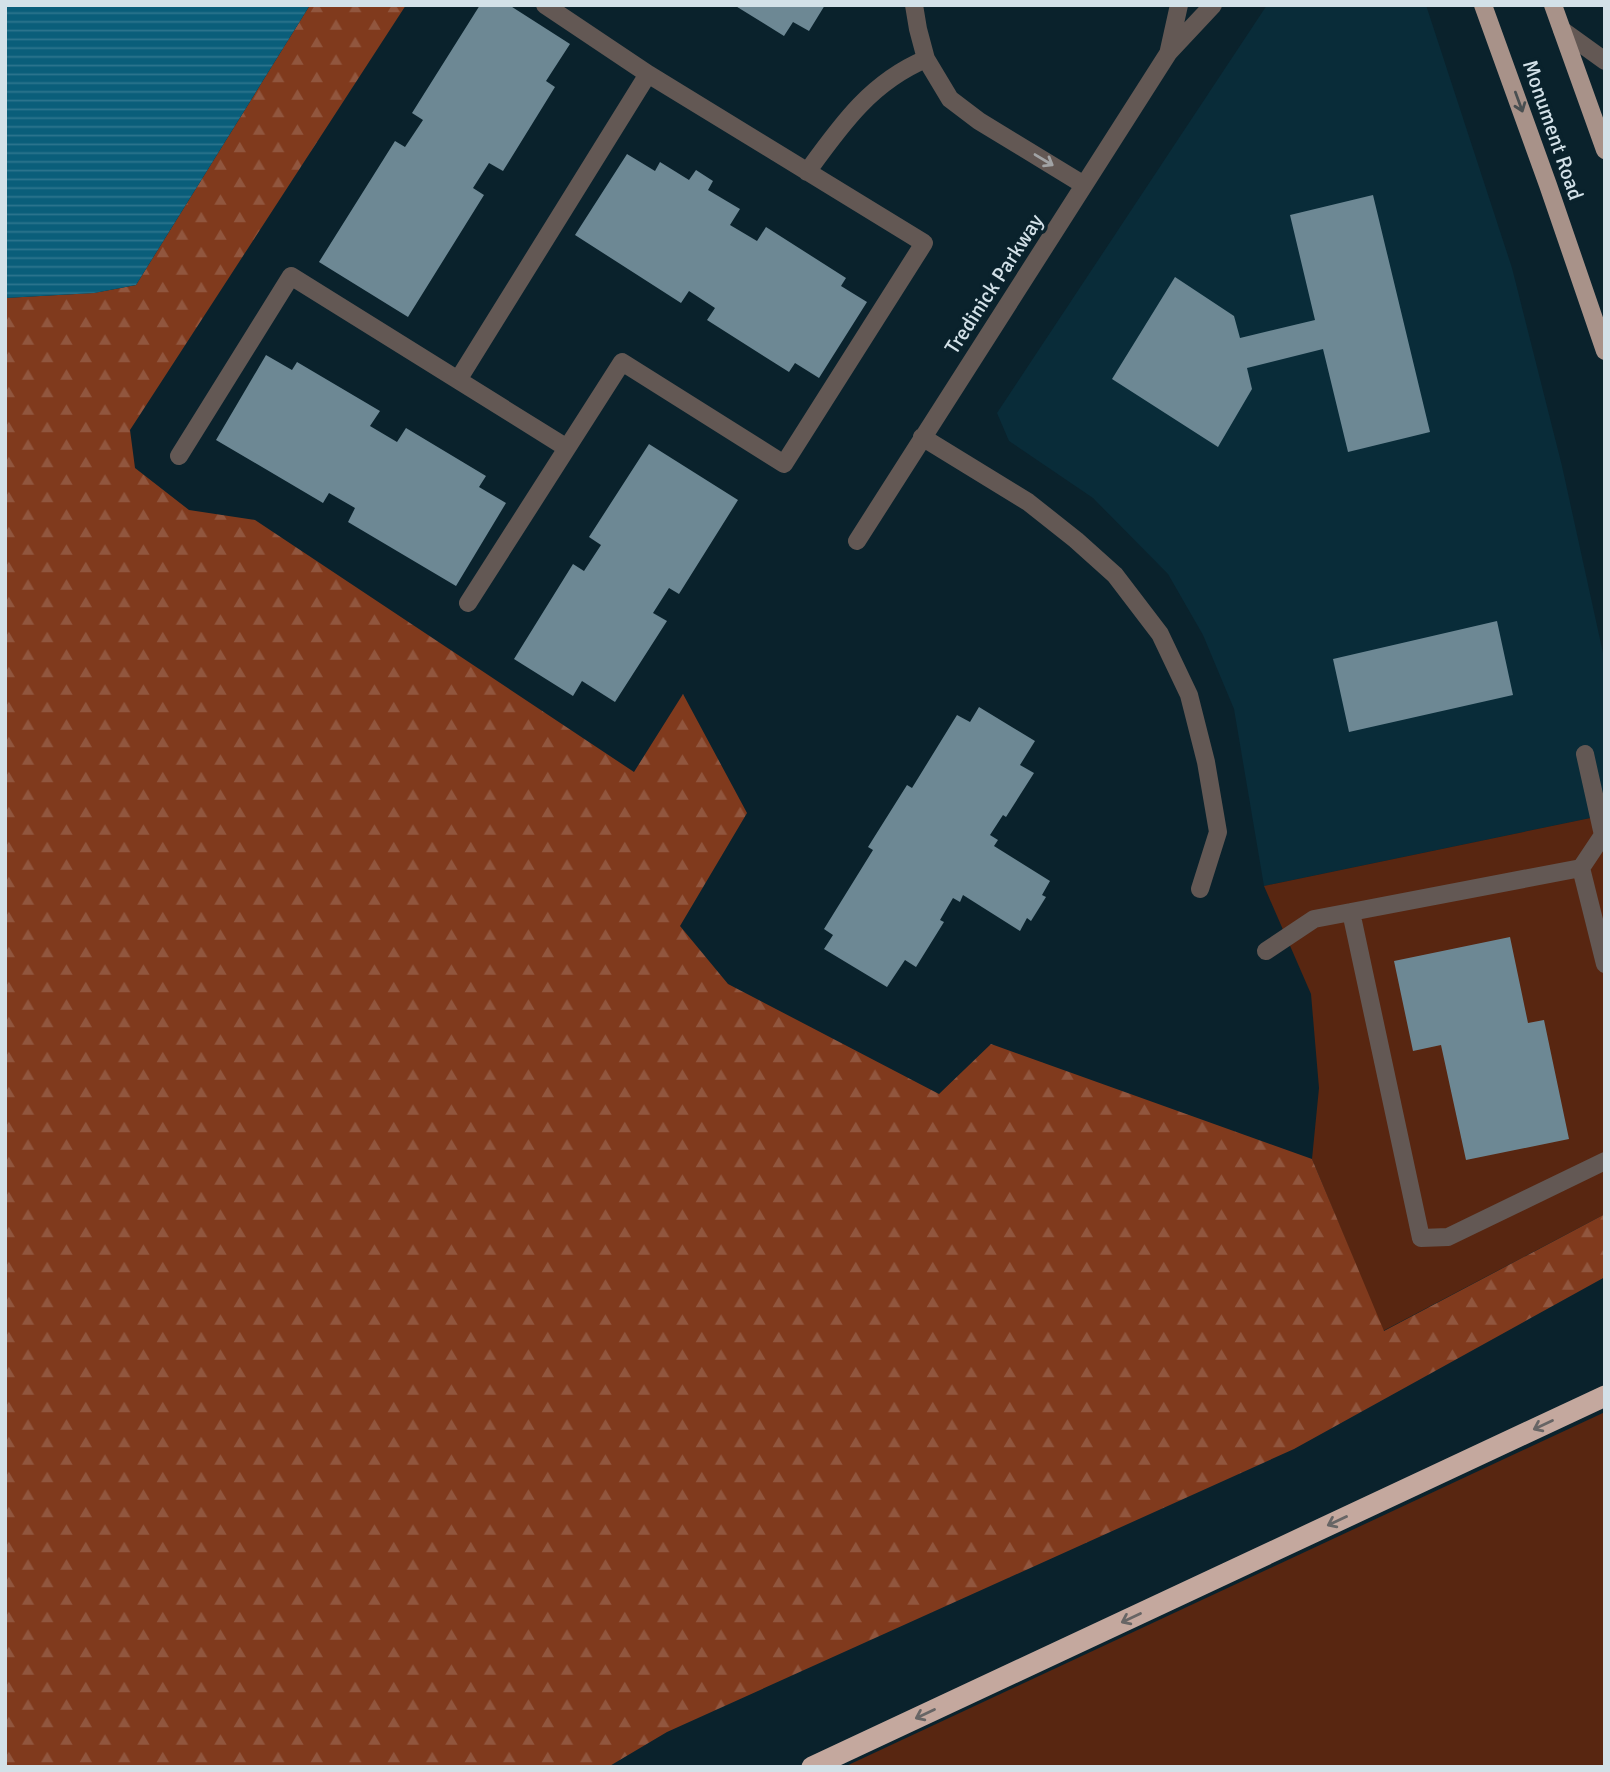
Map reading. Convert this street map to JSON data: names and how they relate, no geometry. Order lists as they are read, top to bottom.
{
  "streets": {
    "main road": ["Monument Road"],
    "street": ["Tredinick Parkway"]
  }
}
